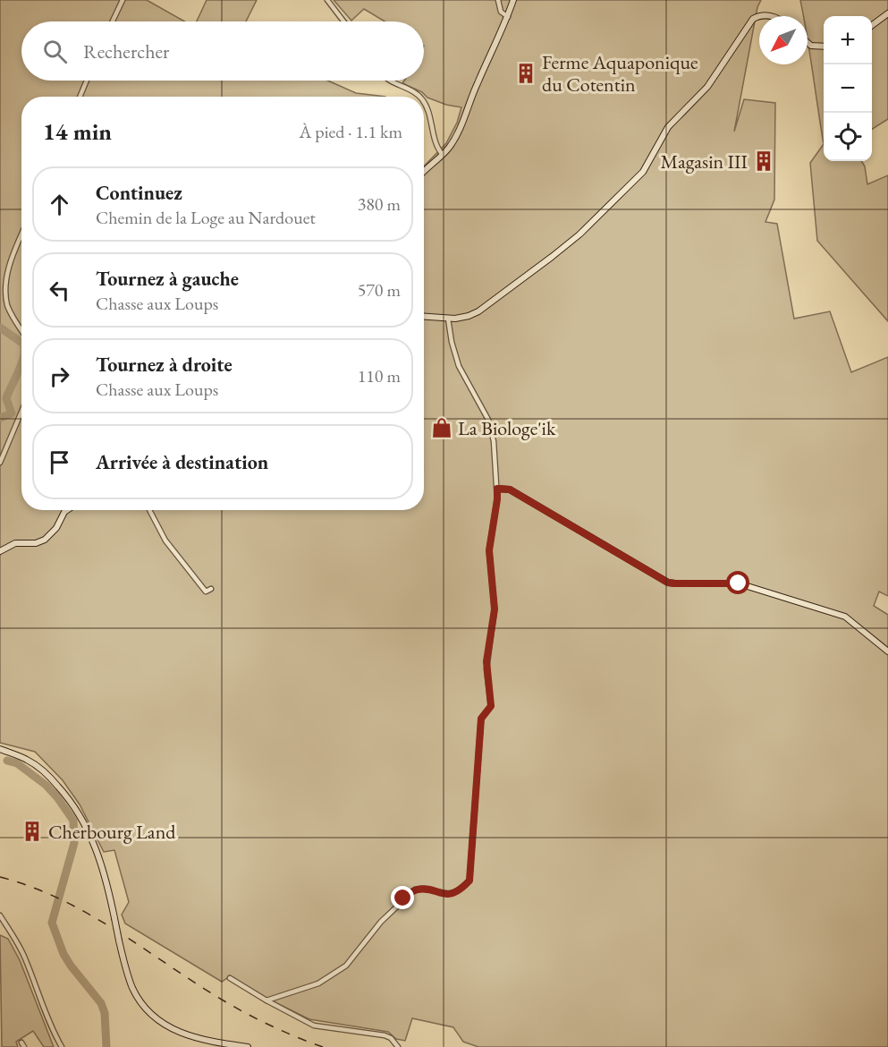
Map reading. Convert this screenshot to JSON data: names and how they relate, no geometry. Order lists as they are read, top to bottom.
{
  "places": {
    "building": ["Ferme Aquaponique du Cotentin", "Magasin III", "Cherbourg Land"],
    "shop": ["La Biologe'ik"]
  },
  "north": "bottom left",
  "page": {
    "map_buttons": ["+", "−"],
    "search": "Rechercher",
    "heading": ["14 min", "À pied · 1.1 km"],
    "list": [
      ["Continuez", "Chemin de la Loge au Nardouet", "380 m"],
      ["Tournez à gauche", "Chasse aux Loups", "570 m"],
      ["Tournez à droite", "Chasse aux Loups", "110 m"],
      "Arrivée à destination"
    ]
  }
}
